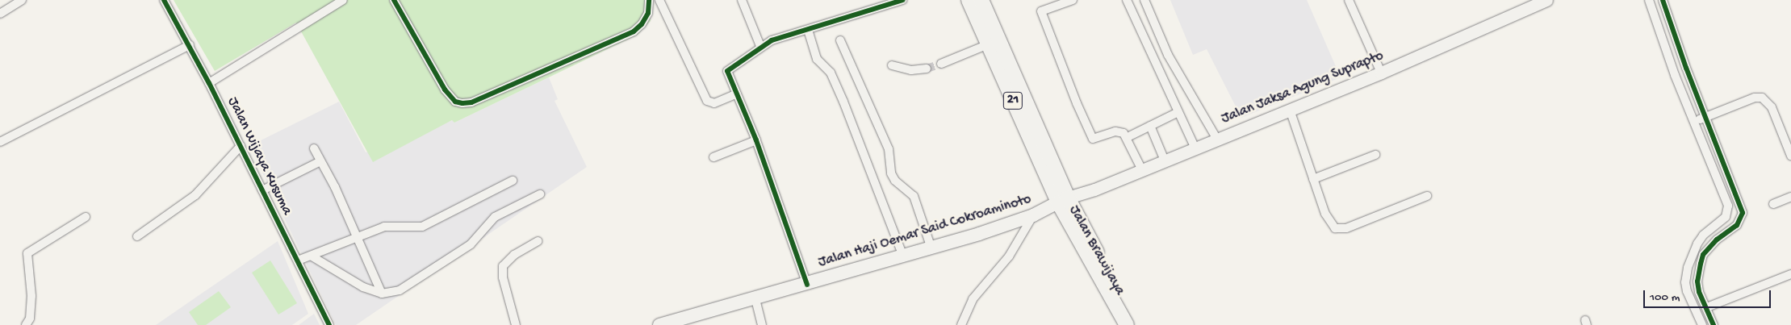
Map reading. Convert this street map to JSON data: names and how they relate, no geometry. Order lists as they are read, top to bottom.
{
  "streets": {
    "highway": ["21", "Jalan Brawijaya"],
    "main road": ["Jalan Jaksa Agung Suprapto", "Jalan Haji Oemar Said Cokroaminoto"],
    "street": ["Jalan Wijaya Kusuma"]
  },
  "crossings": [
    ["Jalan Jaksa Agung Suprapto", "21"],
    ["Jalan Jaksa Agung Suprapto", "Jalan Haji Oemar Said Cokroaminoto"],
    ["Jalan Jaksa Agung Suprapto", "Jalan Brawijaya"],
    ["21", "Jalan Haji Oemar Said Cokroaminoto"],
    ["21", "Jalan Brawijaya"],
    ["Jalan Haji Oemar Said Cokroaminoto", "Jalan Brawijaya"]
  ],
  "scale_bar": "100 m"
}
